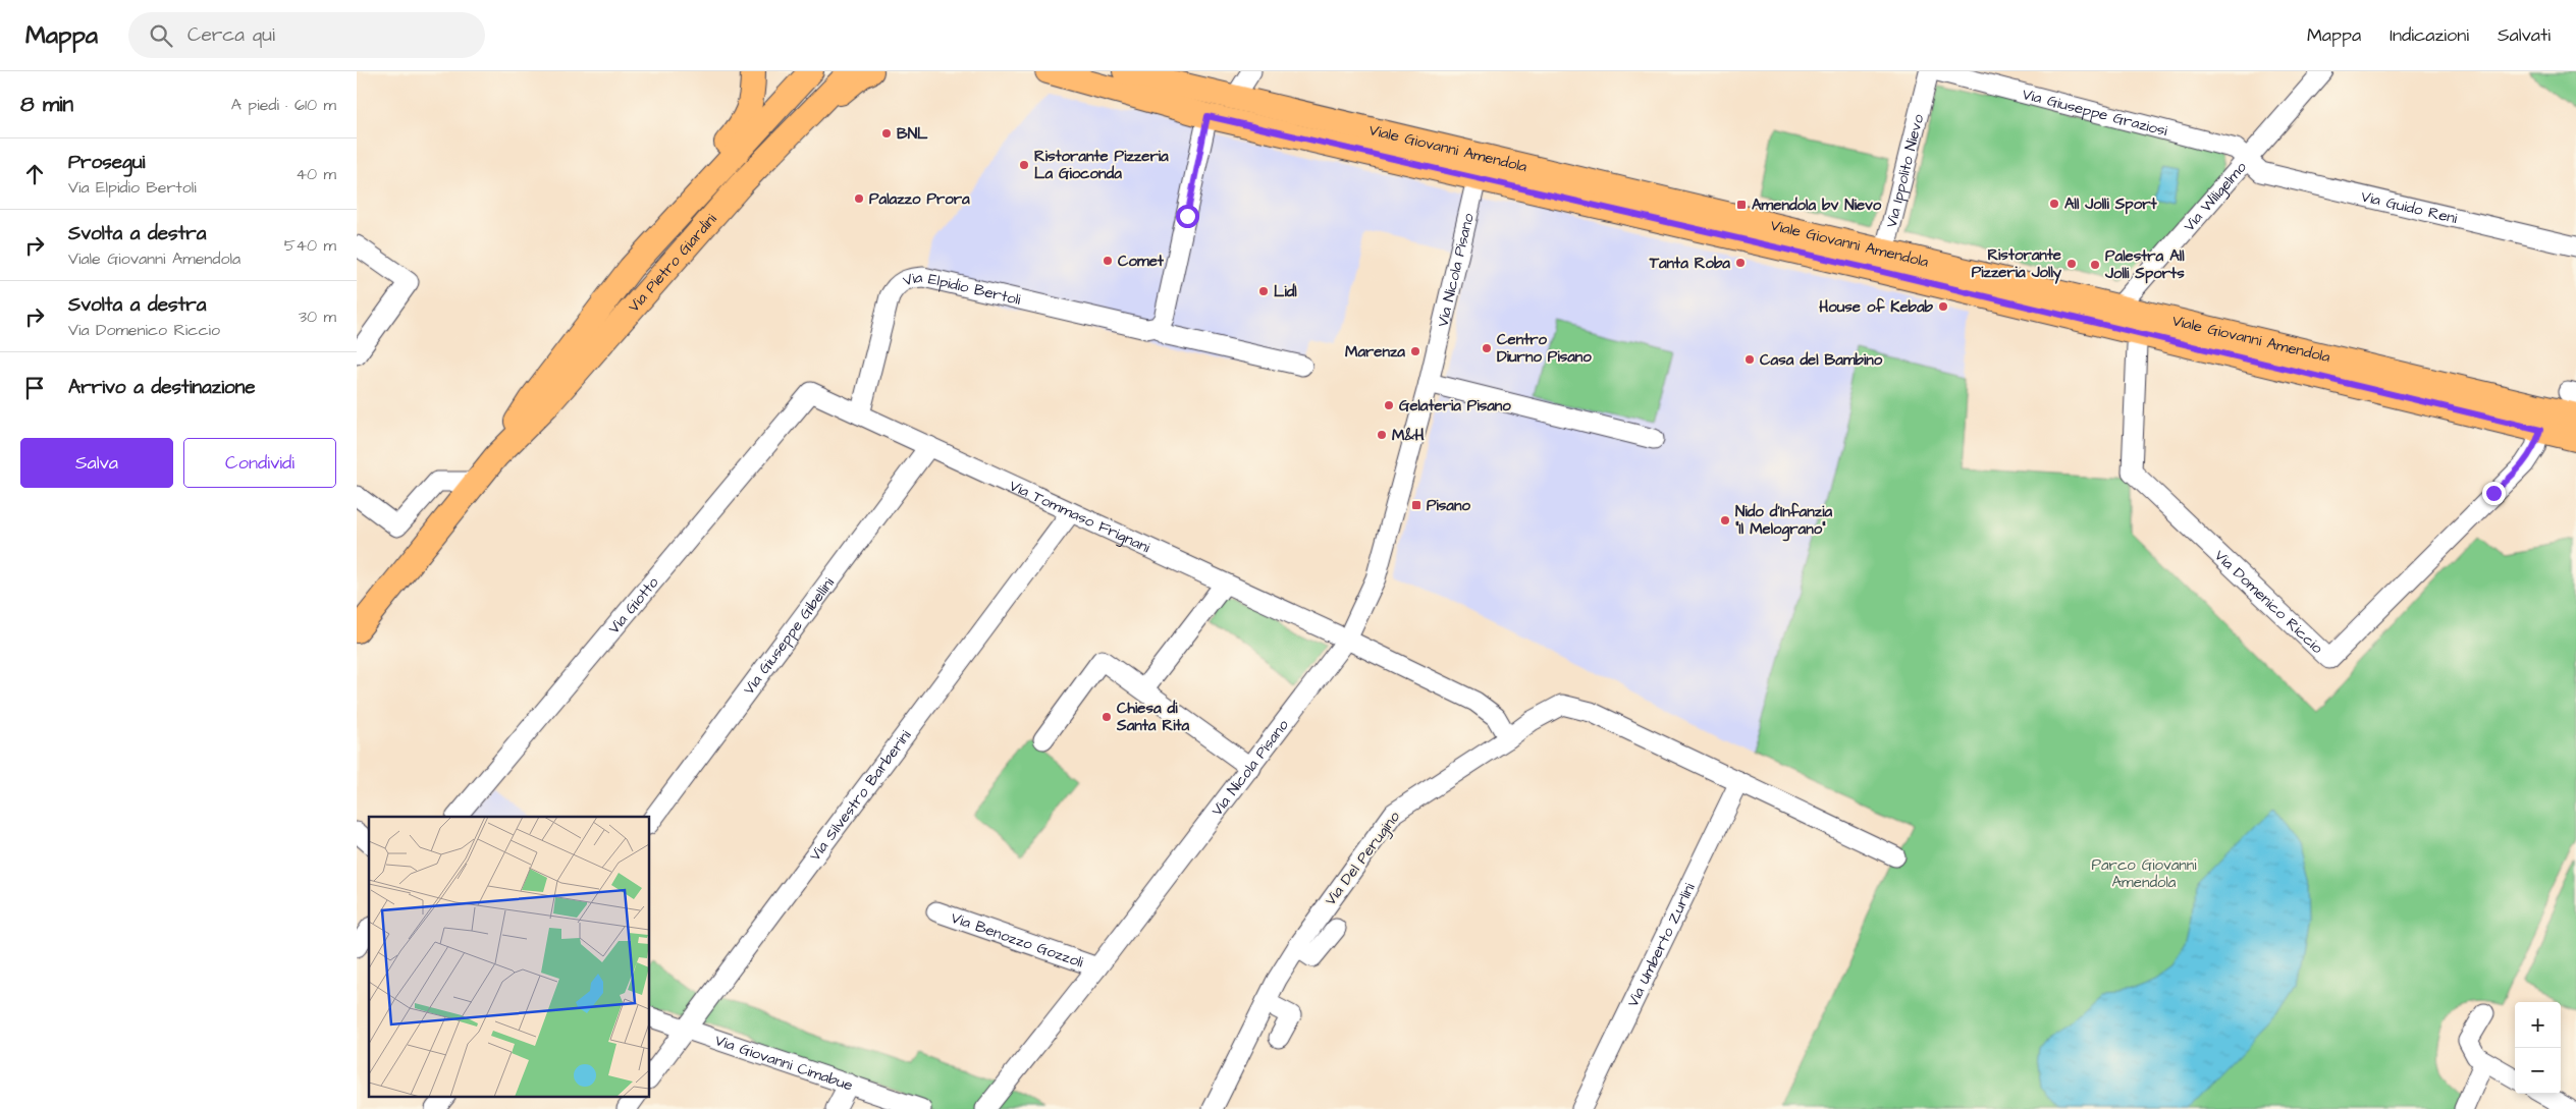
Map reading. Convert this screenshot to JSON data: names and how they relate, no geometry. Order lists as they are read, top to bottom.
{
  "streets": {
    "main road": ["Viale Giovanni Amendola", "Via Pietro Giardini"],
    "street": [
      "Via Giuseppe Graziosi",
      "Via Ippolito Nievo",
      "Via Wiligelmo",
      "Via Guido Reni",
      "Via Nicola Pisano",
      "Via Elpidio Bertoli",
      "Via Tommaso Frignani",
      "Via Domenico Riccio",
      "Via Giotto",
      "Via Giuseppe Gibellini",
      "Via Silvestro Barberini",
      "Via Del Perugino",
      "Via Benozzo Gozzoli",
      "Via Umberto Zurlini",
      "Via Giovanni Cimabue"
    ]
  },
  "crossings": [
    ["Via Giuseppe Graziosi", "Via Wiligelmo"],
    ["Via Giuseppe Graziosi", "Via Guido Reni"],
    ["Viale Giovanni Amendola", "Via Ippolito Nievo"],
    ["Viale Giovanni Amendola", "Via Wiligelmo"],
    ["Viale Giovanni Amendola", "Via Nicola Pisano"],
    ["Viale Giovanni Amendola", "Via Domenico Riccio"],
    ["Via Wiligelmo", "Via Guido Reni"],
    ["Via Wiligelmo", "Via Domenico Riccio"],
    ["Via Nicola Pisano", "Via Tommaso Frignani"],
    ["Via Nicola Pisano", "Via Benozzo Gozzoli"],
    ["Via Elpidio Bertoli", "Via Tommaso Frignani"],
    ["Via Tommaso Frignani", "Via Giotto"],
    ["Via Tommaso Frignani", "Via Giuseppe Gibellini"],
    ["Via Tommaso Frignani", "Via Silvestro Barberini"],
    ["Via Silvestro Barberini", "Via Giovanni Cimabue"]
  ],
  "parks": ["Parco Giovanni Amendola"],
  "places": {
    "other": [
      "BNL",
      "Ristorante Pizzeria La Gioconda",
      "Palazzo Prora",
      "All Jolli Sport",
      "Comet",
      "Tanta Roba",
      "Ristorante Pizzeria Jolly",
      "Palestra All Jolli Sports",
      "Lidl",
      "House of Kebab",
      "Centro Diurno Pisano",
      "Marenza",
      "Casa del Bambino",
      "Gelateria Pisano",
      "M&H",
      "Nido d'Infanzia \"Il Melograno\"",
      "Chiesa di Santa Rita"
    ],
    "transit": ["Amendola bv Nievo", "Pisano"]
  },
  "page": {
    "header": "Mappa",
    "search": "Cerca qui",
    "nav": ["Mappa", "Indicazioni", "Salvati"],
    "heading": ["8 min", "A piedi · 610 m"],
    "list": [
      ["Prosegui", "Via Elpidio Bertoli", "40 m"],
      ["Svolta a destra", "Viale Giovanni Amendola", "540 m"],
      ["Svolta a destra", "Via Domenico Riccio", "30 m"],
      "Arrivo a destinazione"
    ],
    "buttons": ["Salva", "Condividi"],
    "map_buttons": ["+", "−"]
  }
}
